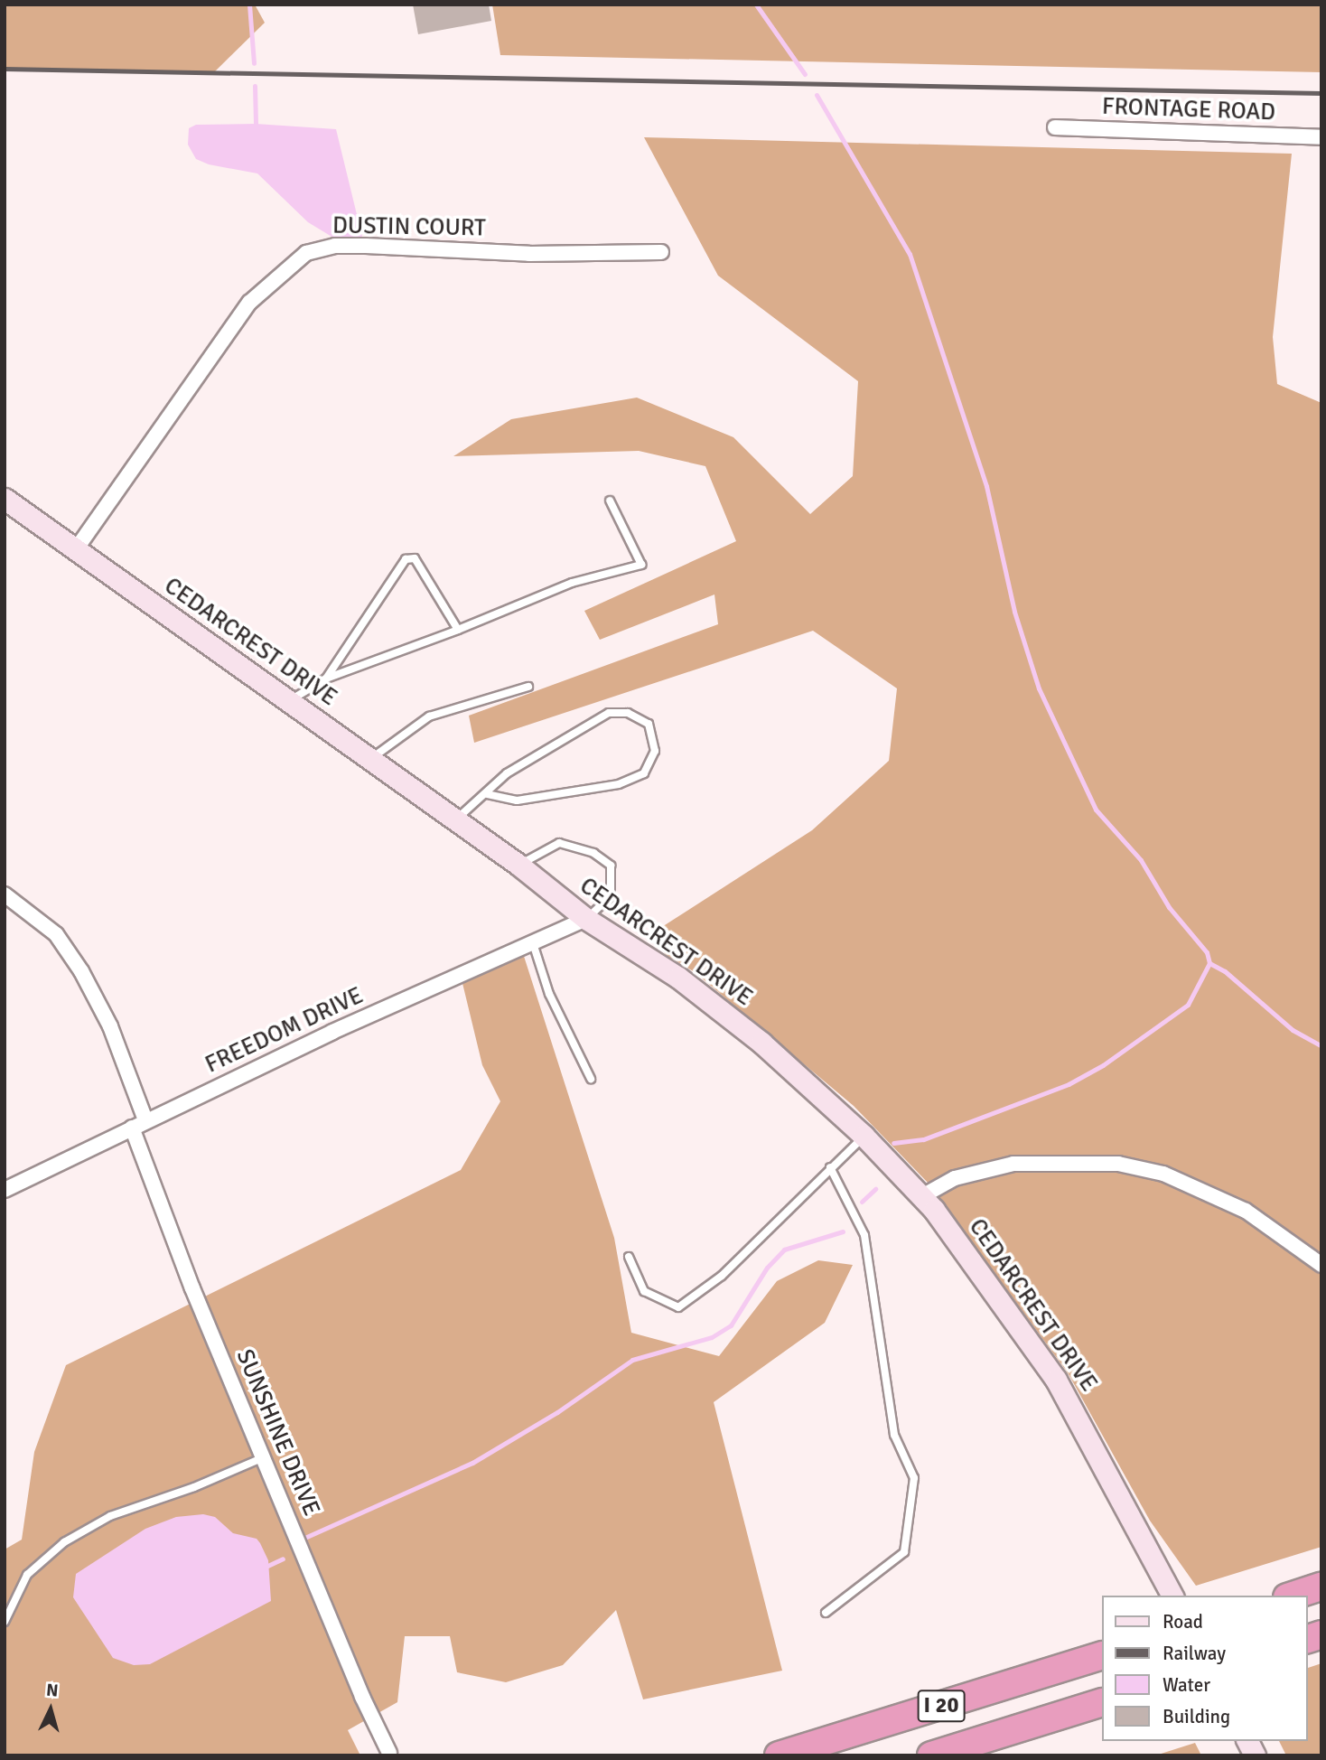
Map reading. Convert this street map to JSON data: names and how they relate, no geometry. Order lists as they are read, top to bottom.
{
  "streets": {
    "highway": ["I 20"],
    "street": [
      "FRONTAGE ROAD",
      "DUSTIN COURT",
      "CEDARCREST DRIVE",
      "FREEDOM DRIVE",
      "SUNSHINE DRIVE"
    ]
  },
  "crossings": [
    ["DUSTIN COURT", "CEDARCREST DRIVE"],
    ["CEDARCREST DRIVE", "FREEDOM DRIVE"],
    ["FREEDOM DRIVE", "SUNSHINE DRIVE"]
  ],
  "legend": [
    "Road",
    "Railway",
    "Water",
    "Building"
  ],
  "north": "top"
}
